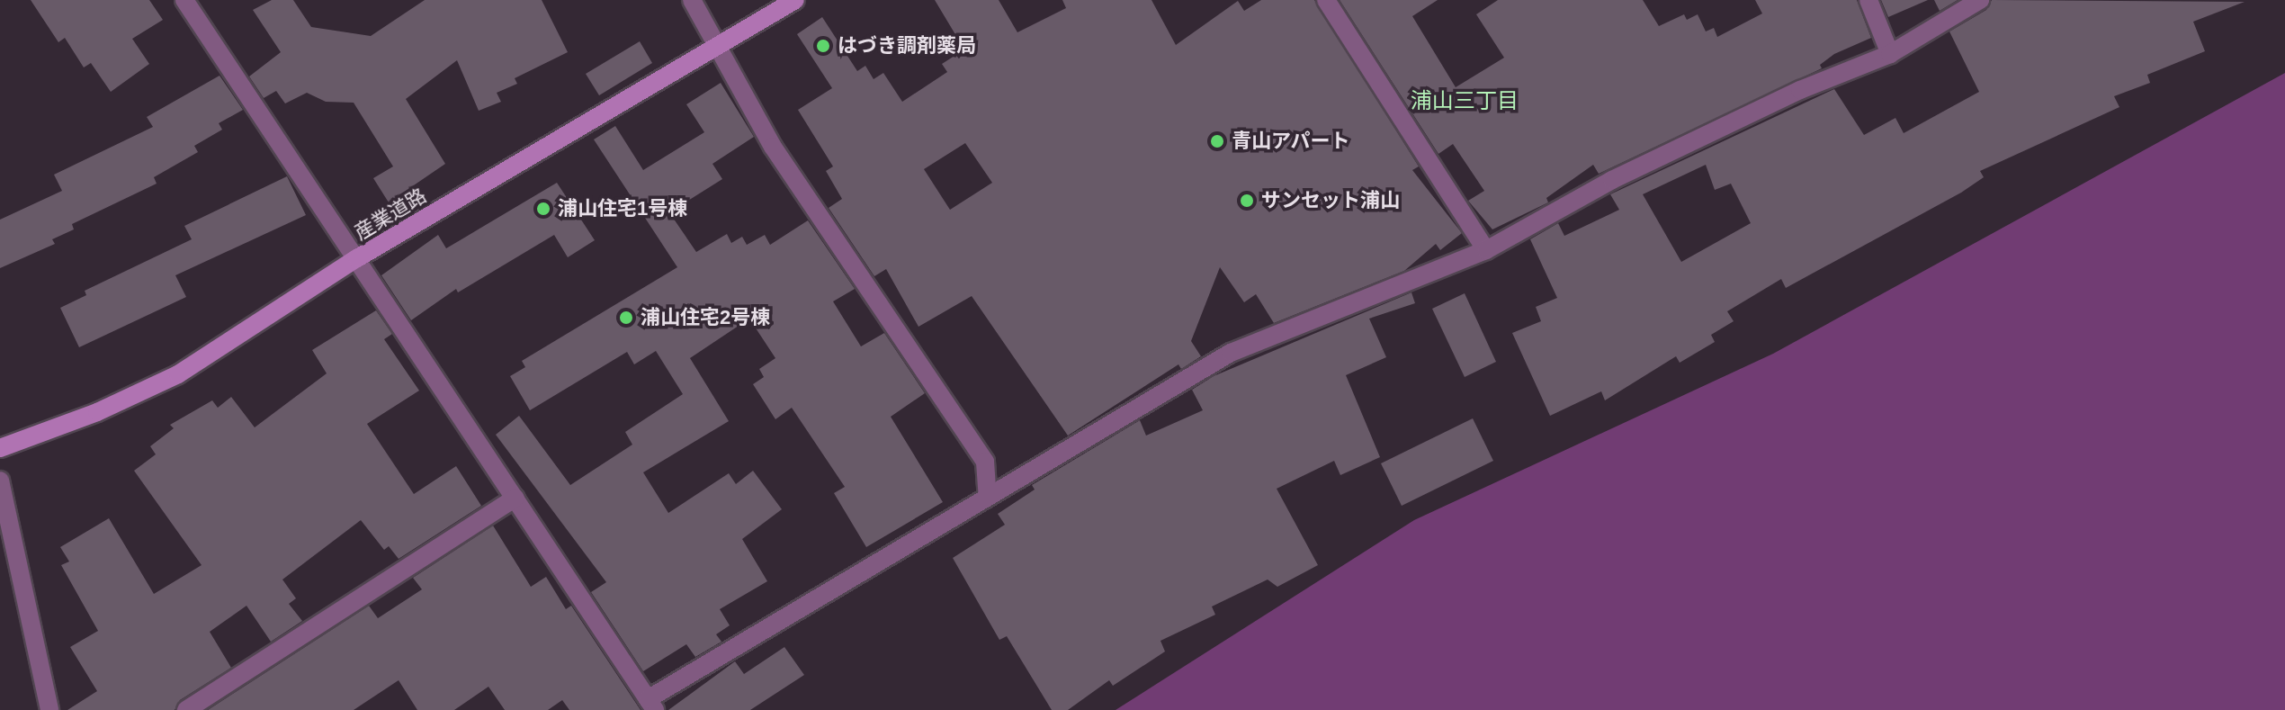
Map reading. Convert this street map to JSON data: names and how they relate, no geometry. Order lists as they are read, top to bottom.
{
  "streets": {
    "street": ["産業道路"]
  },
  "districts": ["浦山三丁目"],
  "places": [
    "はづき調剤薬局",
    "青山アパート",
    "サンセット浦山",
    "浦山住宅1号棟",
    "浦山住宅2号棟"
  ]
}
